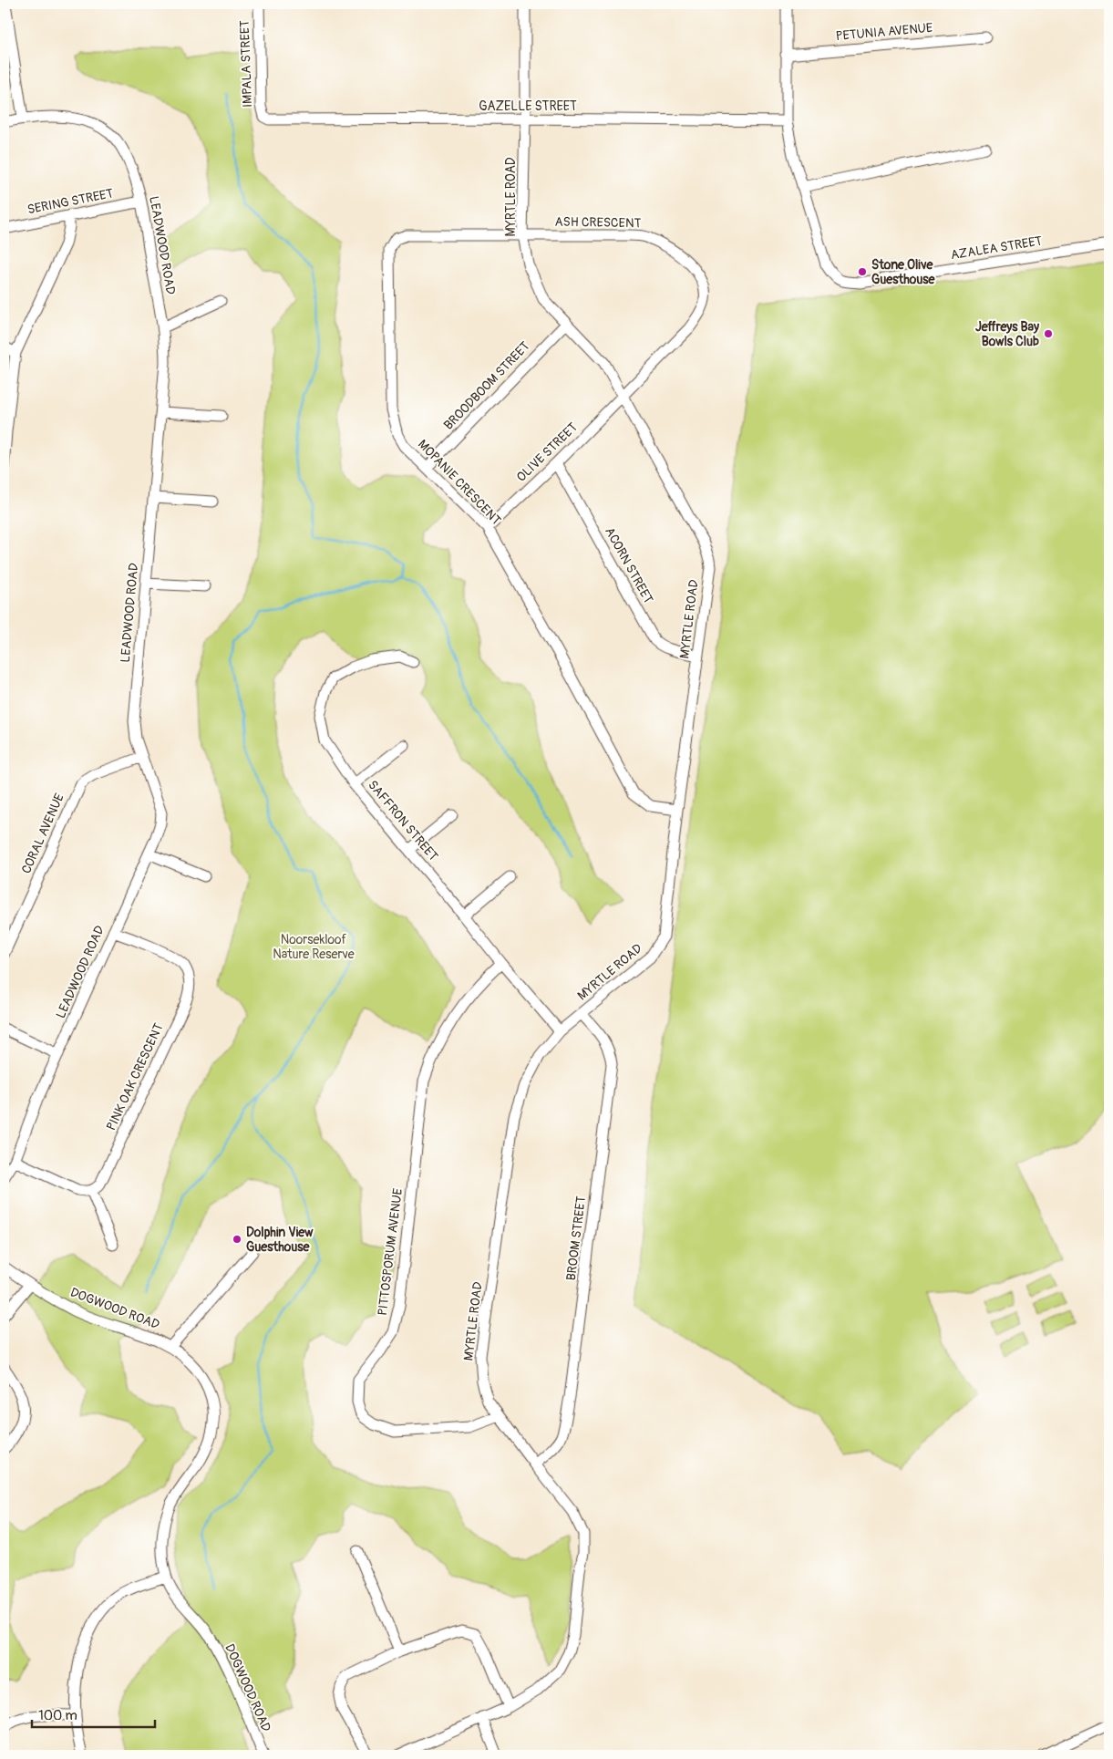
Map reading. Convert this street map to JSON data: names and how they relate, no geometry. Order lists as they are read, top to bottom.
{
  "streets": {
    "street": [
      "PETUNIA AVENUE",
      "IMPALA STREET",
      "GAZELLE STREET",
      "MYRTLE ROAD",
      "SERING STREET",
      "ASH CRESCENT",
      "LEADWOOD ROAD",
      "AZALEA STREET",
      "BROODBOOM STREET",
      "OLIVE STREET",
      "MOPANIE CRESCENT",
      "ACORN STREET",
      "SAFFRON STREET",
      "CORAL AVENUE",
      "PINK OAK CRESCENT",
      "BROOM STREET",
      "PITTOSPORUM AVENUE",
      "DOGWOOD ROAD"
    ]
  },
  "crossings": [
    ["IMPALA STREET", "GAZELLE STREET"],
    ["GAZELLE STREET", "MYRTLE ROAD"],
    ["MYRTLE ROAD", "ASH CRESCENT"],
    ["MYRTLE ROAD", "BROODBOOM STREET"],
    ["MYRTLE ROAD", "OLIVE STREET"],
    ["MYRTLE ROAD", "MOPANIE CRESCENT"],
    ["MYRTLE ROAD", "ACORN STREET"],
    ["MYRTLE ROAD", "SAFFRON STREET"],
    ["MYRTLE ROAD", "BROOM STREET"],
    ["MYRTLE ROAD", "PITTOSPORUM AVENUE"],
    ["SERING STREET", "LEADWOOD ROAD"],
    ["ASH CRESCENT", "OLIVE STREET"],
    ["ASH CRESCENT", "MOPANIE CRESCENT"],
    ["LEADWOOD ROAD", "CORAL AVENUE"],
    ["LEADWOOD ROAD", "PINK OAK CRESCENT"],
    ["BROODBOOM STREET", "MOPANIE CRESCENT"],
    ["OLIVE STREET", "MOPANIE CRESCENT"],
    ["OLIVE STREET", "ACORN STREET"],
    ["SAFFRON STREET", "PITTOSPORUM AVENUE"]
  ],
  "parks": ["Noorsekloof Nature Reserve"],
  "places": ["Stone Olive Guesthouse", "Jeffreys Bay Bowls Club", "Dolphin View Guesthouse"],
  "scale_bar": "100 m"
}
